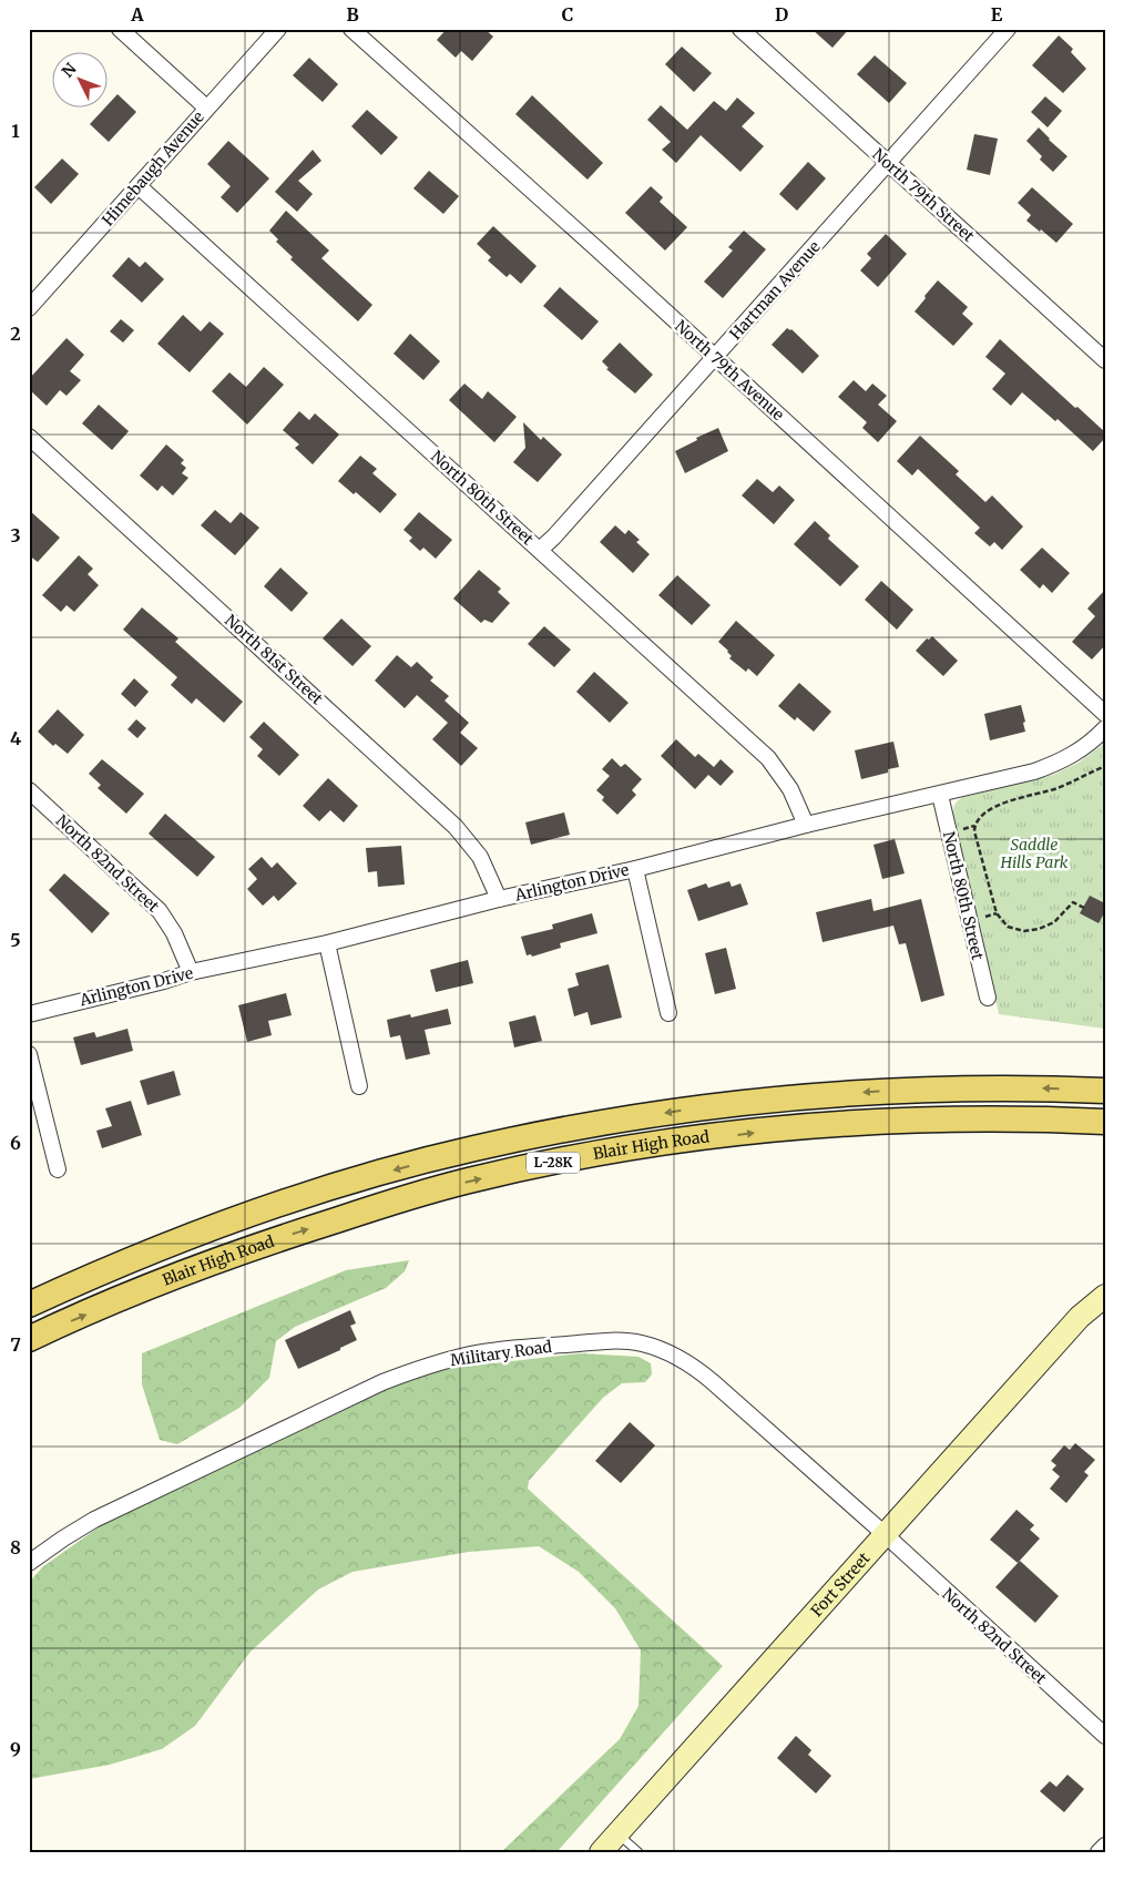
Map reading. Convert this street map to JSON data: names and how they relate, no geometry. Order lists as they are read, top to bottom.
{
  "streets": {
    "main road": ["Blair High Road", "L-28K", "Fort Street"],
    "street": [
      "Himebaugh Avenue",
      "North 79th Street",
      "Hartman Avenue",
      "North 79th Avenue",
      "North 80th Street",
      "North 81st Street",
      "North 82nd Street",
      "Arlington Drive",
      "Military Road"
    ]
  },
  "crossings": [
    ["Himebaugh Avenue", "North 80th Street"],
    ["North 79th Street", "Hartman Avenue"],
    ["Hartman Avenue", "North 79th Avenue"],
    ["Hartman Avenue", "North 80th Street"],
    ["North 80th Street", "Arlington Drive"],
    ["North 81st Street", "Arlington Drive"],
    ["North 82nd Street", "Arlington Drive"],
    ["North 82nd Street", "Military Road"],
    ["North 82nd Street", "Fort Street"],
    ["Military Road", "Fort Street"]
  ],
  "parks": ["Saddle Hills Park"],
  "north": "top left",
  "grid": {
    "columns": [
      "A",
      "B",
      "C",
      "D",
      "E"
    ],
    "rows": [
      "1",
      "2",
      "3",
      "4",
      "5",
      "6",
      "7",
      "8",
      "9"
    ]
  }
}
